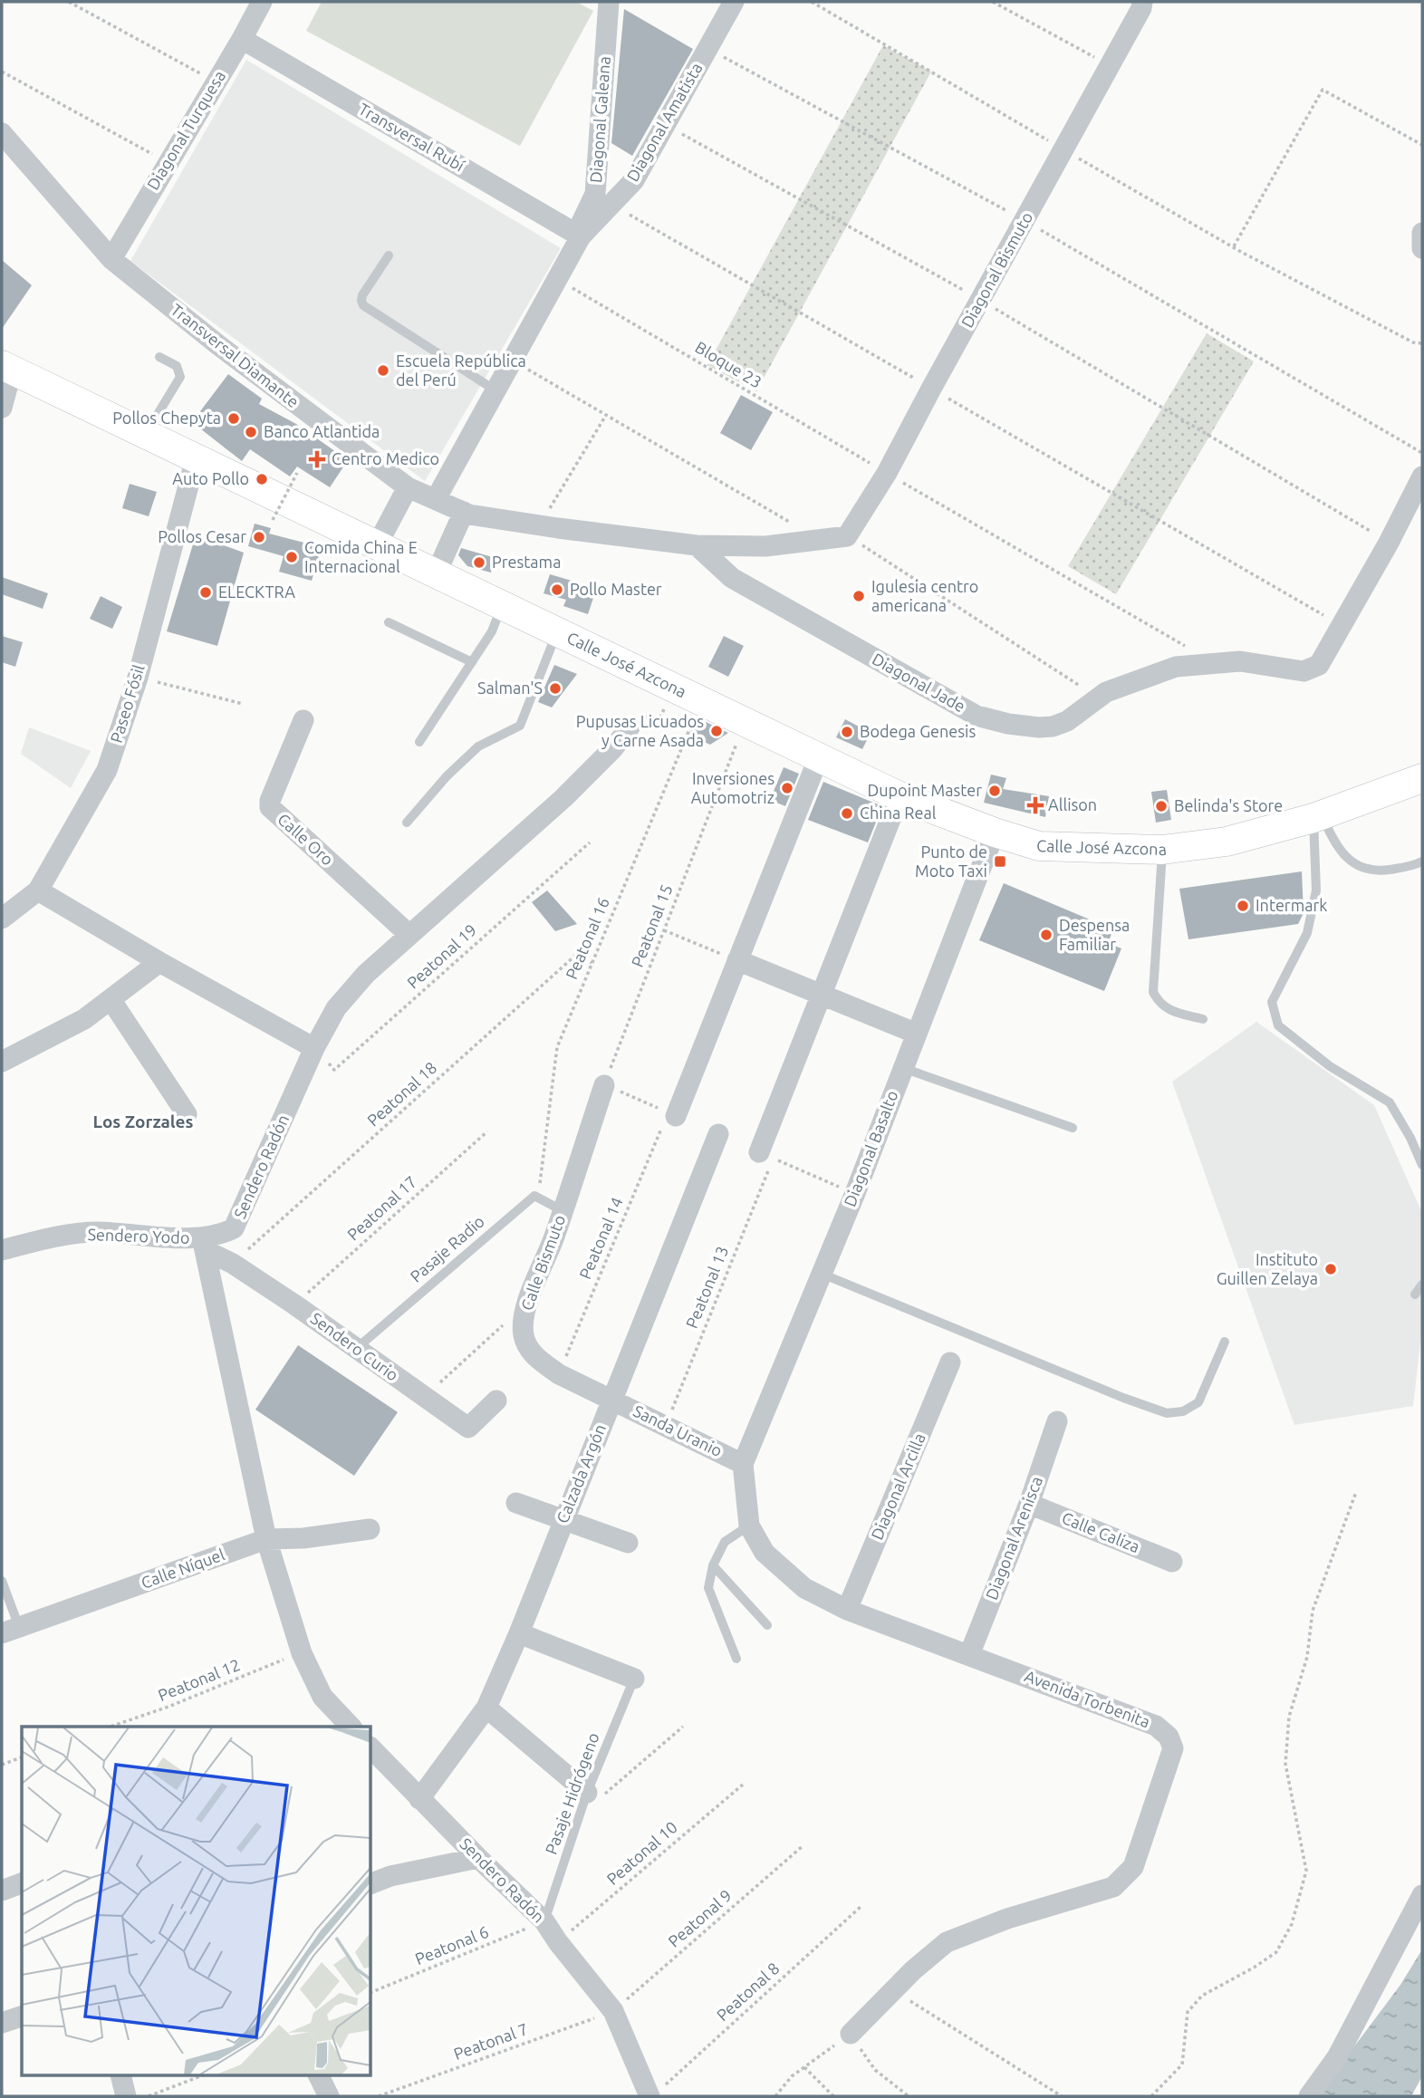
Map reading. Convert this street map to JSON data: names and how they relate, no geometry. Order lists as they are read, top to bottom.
{
  "streets": {
    "main road": ["Calle José Azcona"],
    "street": [
      "Diagonal Galeana",
      "Diagonal Amatista",
      "Diagonal Turquesa",
      "Transversal Rubí",
      "Diagonal Bismuto",
      "Transversal Diamante",
      "Diagonal Jade",
      "Paseo Fósil",
      "Calle Oro",
      "Diagonal Basalto",
      "Sendero Radón",
      "Sendero Yodo",
      "Calle Bismuto",
      "Sendero Curio",
      "Sanda Uranio",
      "Calzada Argón",
      "Diagonal Arcilla",
      "Calle Caliza",
      "Diagonal Arenisca",
      "Calle Níquel",
      "Avenida Torbenita"
    ],
    "lane": ["Pasaje Radio", "Pasaje Hidrógeno"],
    "path": [
      "Bloque 23",
      "Peatonal 15",
      "Peatonal 16",
      "Peatonal 19",
      "Peatonal 18",
      "Peatonal 17",
      "Peatonal 14",
      "Peatonal 13",
      "Peatonal 12",
      "Peatonal 10",
      "Peatonal 9",
      "Peatonal 6",
      "Peatonal 8",
      "Peatonal 7"
    ]
  },
  "crossings": [
    ["Diagonal Galeana", "Diagonal Amatista"],
    ["Diagonal Galeana", "Transversal Rubí"],
    ["Diagonal Amatista", "Transversal Rubí"],
    ["Diagonal Amatista", "Transversal Diamante"],
    ["Diagonal Amatista", "Bloque 23"],
    ["Diagonal Turquesa", "Transversal Rubí"],
    ["Diagonal Turquesa", "Transversal Diamante"],
    ["Diagonal Bismuto", "Transversal Diamante"],
    ["Diagonal Bismuto", "Bloque 23"],
    ["Transversal Diamante", "Diagonal Jade"],
    ["Bloque 23", "Diagonal Jade"],
    ["Calle José Azcona", "Paseo Fósil"],
    ["Calle José Azcona", "Peatonal 15"],
    ["Calle José Azcona", "Peatonal 16"],
    ["Calle José Azcona", "Diagonal Basalto"],
    ["Calle Oro", "Sendero Radón"],
    ["Peatonal 15", "Calle Bismuto"],
    ["Peatonal 16", "Peatonal 18"],
    ["Peatonal 16", "Pasaje Radio"],
    ["Peatonal 19", "Sendero Radón"],
    ["Peatonal 18", "Sendero Curio"],
    ["Diagonal Basalto", "Sanda Uranio"],
    ["Diagonal Basalto", "Avenida Torbenita"],
    ["Sendero Radón", "Sendero Yodo"],
    ["Sendero Radón", "Sendero Curio"],
    ["Sendero Radón", "Calzada Argón"],
    ["Sendero Radón", "Pasaje Hidrógeno"],
    ["Sendero Radón", "Peatonal 10"],
    ["Sendero Radón", "Peatonal 9"],
    ["Sendero Radón", "Peatonal 6"],
    ["Sendero Radón", "Peatonal 8"],
    ["Sendero Radón", "Peatonal 7"],
    ["Peatonal 17", "Sendero Curio"],
    ["Sendero Yodo", "Sendero Curio"],
    ["Peatonal 14", "Calle Bismuto"],
    ["Pasaje Radio", "Sendero Curio"],
    ["Calle Bismuto", "Sanda Uranio"],
    ["Calle Bismuto", "Calzada Argón"],
    ["Peatonal 13", "Sanda Uranio"],
    ["Sanda Uranio", "Calzada Argón"],
    ["Sanda Uranio", "Avenida Torbenita"],
    ["Diagonal Arcilla", "Avenida Torbenita"],
    ["Calle Caliza", "Diagonal Arenisca"],
    ["Diagonal Arenisca", "Avenida Torbenita"],
    ["Pasaje Hidrógeno", "Peatonal 6"],
    ["Peatonal 9", "Peatonal 7"]
  ],
  "districts": ["Los Zorzales"],
  "places": {
    "other": [
      "Escuela República del Perú",
      "Pollos Chepyta",
      "Banco Atlantida",
      "Auto Pollo",
      "Pollos Cesar",
      "Comida China E Internacional",
      "Prestama",
      "Pollo Master",
      "ELECKTRA",
      "Igulesia centro americana",
      "Salman'S",
      "Pupusas Licuados y Carne Asada",
      "Bodega Genesis",
      "Inversiones Automotriz",
      "Dupoint Master",
      "Belinda's Store",
      "China Real",
      "Intermark",
      "Despensa Familiar",
      "Instituto Guillen Zelaya"
    ],
    "health": ["Centro Medico", "Allison"],
    "transit": ["Punto de Moto Taxi"]
  }
}
